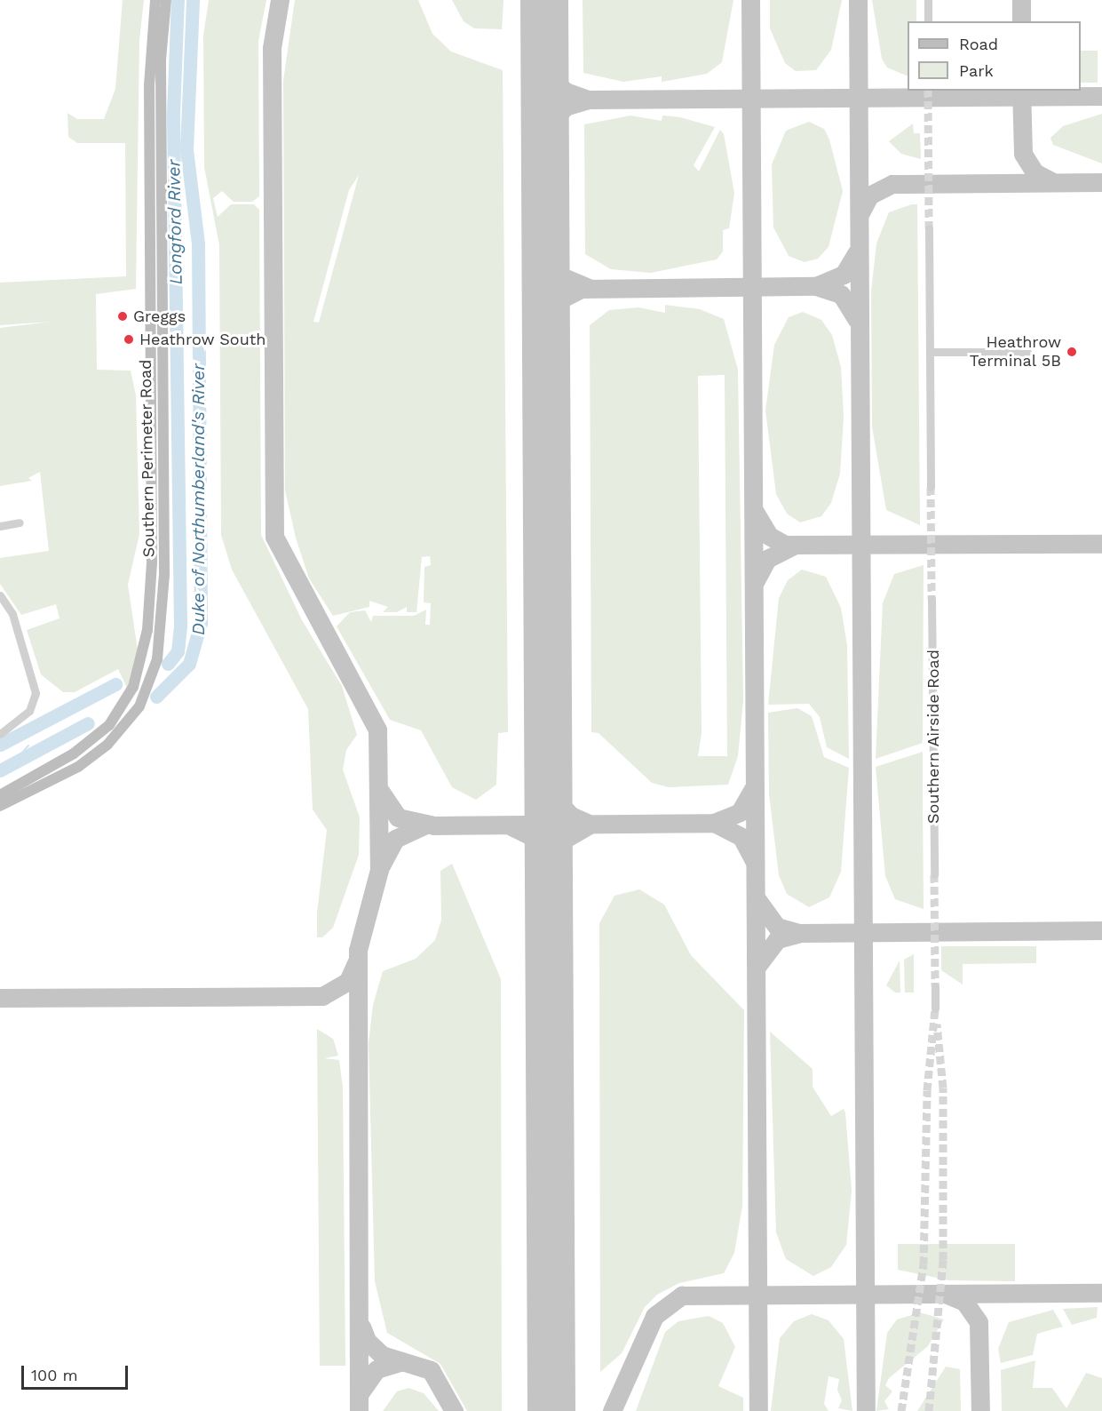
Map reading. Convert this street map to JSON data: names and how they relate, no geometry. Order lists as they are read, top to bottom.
{
  "streets": {
    "street": ["Southern Perimeter Road", "Southern Airside Road"]
  },
  "water": ["Longford River", "Duke of Northumberland's River"],
  "places": ["Greggs", "Heathrow South", "Heathrow Terminal 5B"],
  "legend": ["Road", "Park"],
  "scale_bar": "100 m"
}
